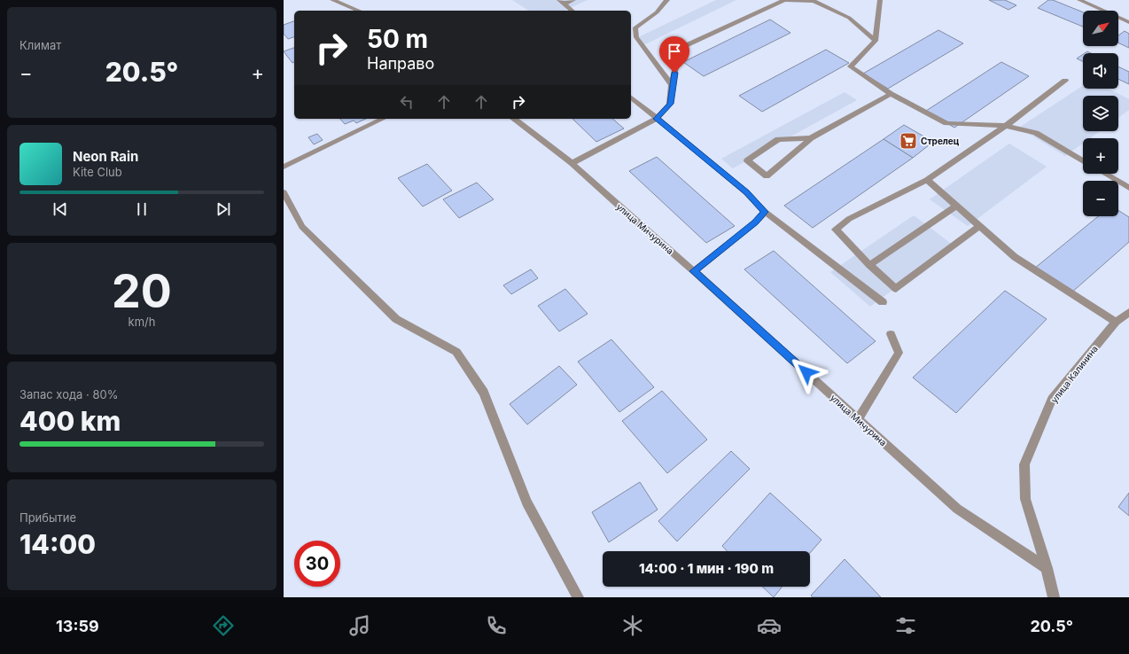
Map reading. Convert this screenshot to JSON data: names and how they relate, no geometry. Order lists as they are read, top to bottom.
{
  "streets": {
    "street": ["улица Мичурина", "улица Калинина"]
  },
  "crossings": [
    ["улица Мичурина", "улица Калинина"]
  ],
  "places": {
    "supermarket": ["Стрелец"]
  },
  "north": "top right",
  "page": {
    "tile": [
      "Климат",
      ["20", "km/h"],
      ["Запас хода · 80%", "400 km"],
      ["Прибытие", "14:00"]
    ],
    "map_buttons": ["+", "−"],
    "turn": ["50 m", "Направо"],
    "heat": ["−", "20.5°", "+"],
    "song": ["Neon Rain", "Kite Club"],
    "limit": "30",
    "trip": "14:00 · 1 мин · 190 m",
    "tabs": ["13:59", "20.5°"]
  }
}
